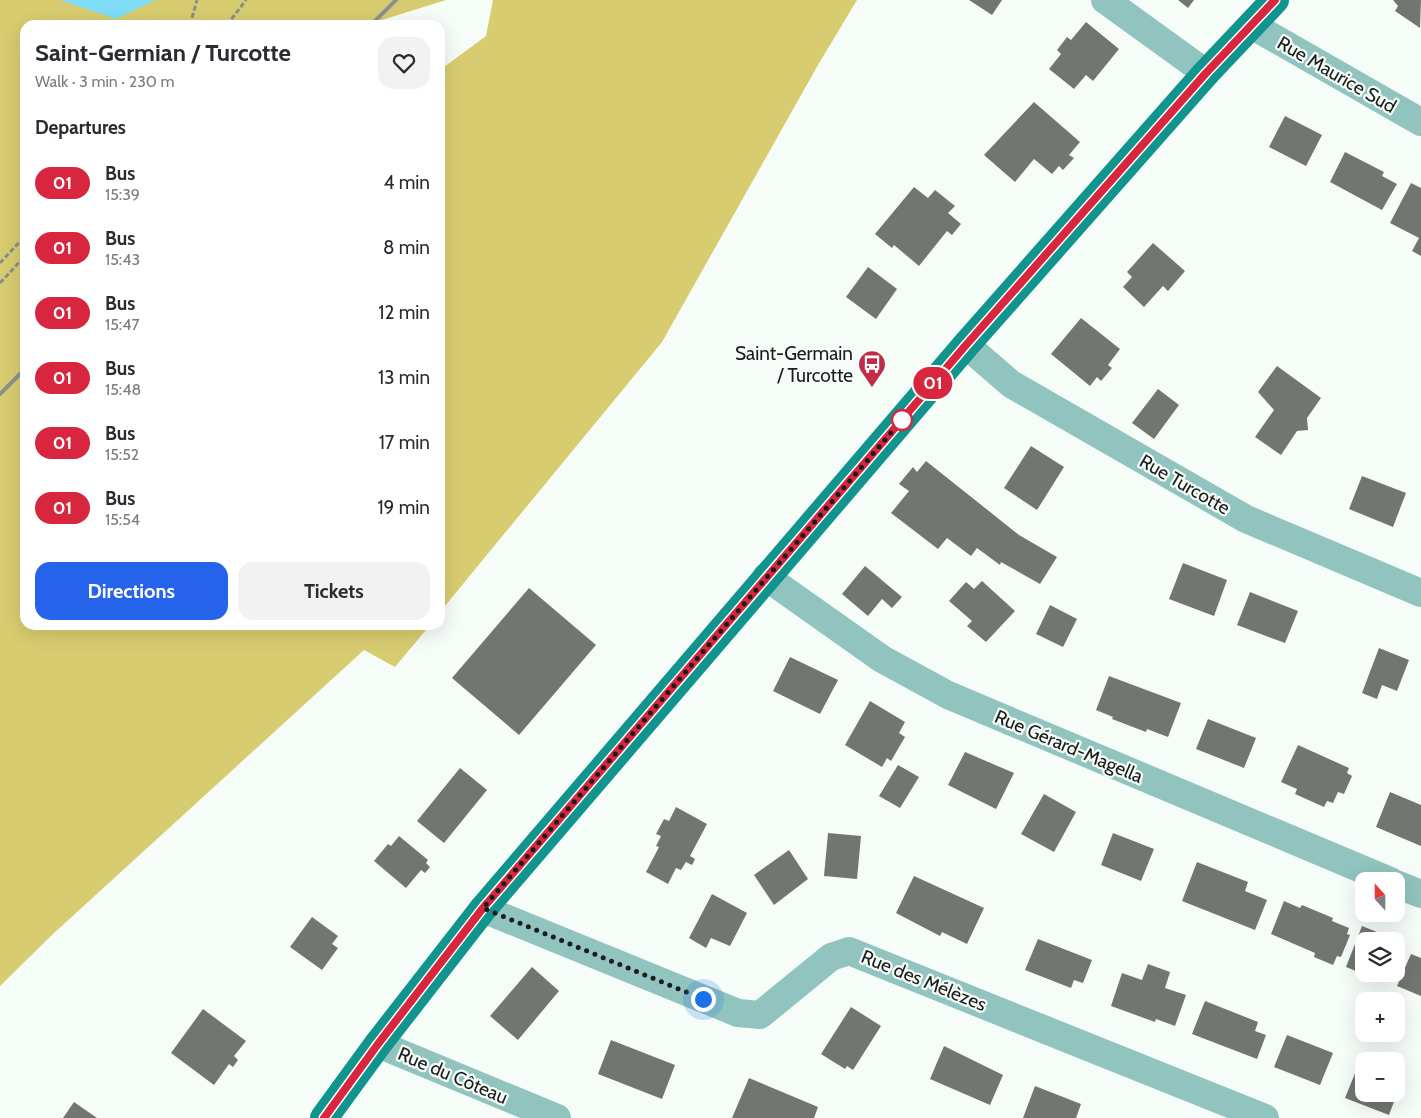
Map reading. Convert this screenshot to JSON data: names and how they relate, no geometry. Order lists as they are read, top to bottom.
{
  "streets": {
    "street": [
      "Rue Maurice Sud",
      "Rue Turcotte",
      "Rue Gérard-Magella",
      "Rue des Mélèzes",
      "Rue du Côteau"
    ]
  },
  "places": {
    "bus stop": ["Saint-Germain / Turcotte"]
  },
  "lines": ["bus line 01"],
  "north": "top",
  "page": {
    "on_map": "01",
    "heading": [
      ["Saint-Germian / Turcotte", "Walk · 3 min · 230 m"],
      "Departures"
    ],
    "list": [
      {
        "mark": "01",
        "name": "Bus",
        "note": "15:39",
        "value": "4 min"
      },
      {
        "mark": "01",
        "name": "Bus",
        "note": "15:43",
        "value": "8 min"
      },
      {
        "mark": "01",
        "name": "Bus",
        "note": "15:47",
        "value": "12 min"
      },
      {
        "mark": "01",
        "name": "Bus",
        "note": "15:48",
        "value": "13 min"
      },
      {
        "mark": "01",
        "name": "Bus",
        "note": "15:52",
        "value": "17 min"
      },
      {
        "mark": "01",
        "name": "Bus",
        "note": "15:54",
        "value": "19 min"
      }
    ],
    "buttons": ["Directions", "Tickets"],
    "map_buttons": ["+", "−"]
  }
}
